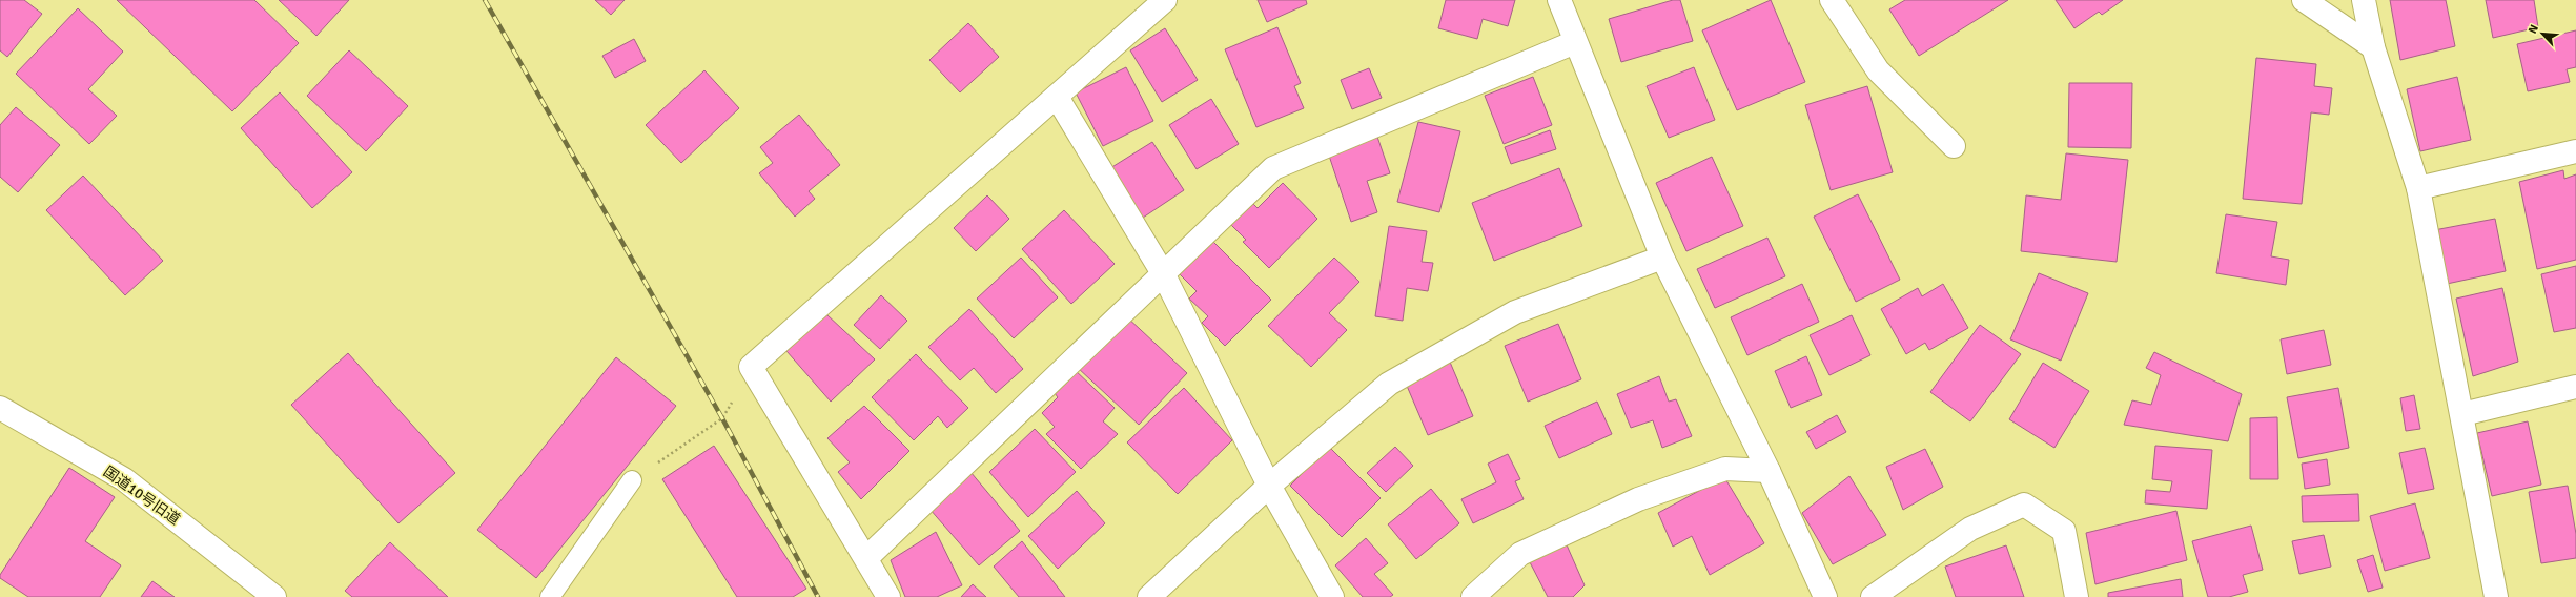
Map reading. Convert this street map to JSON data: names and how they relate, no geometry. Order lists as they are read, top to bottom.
{
  "streets": {
    "street": ["国道10号旧道"]
  },
  "north": "top left"
}
